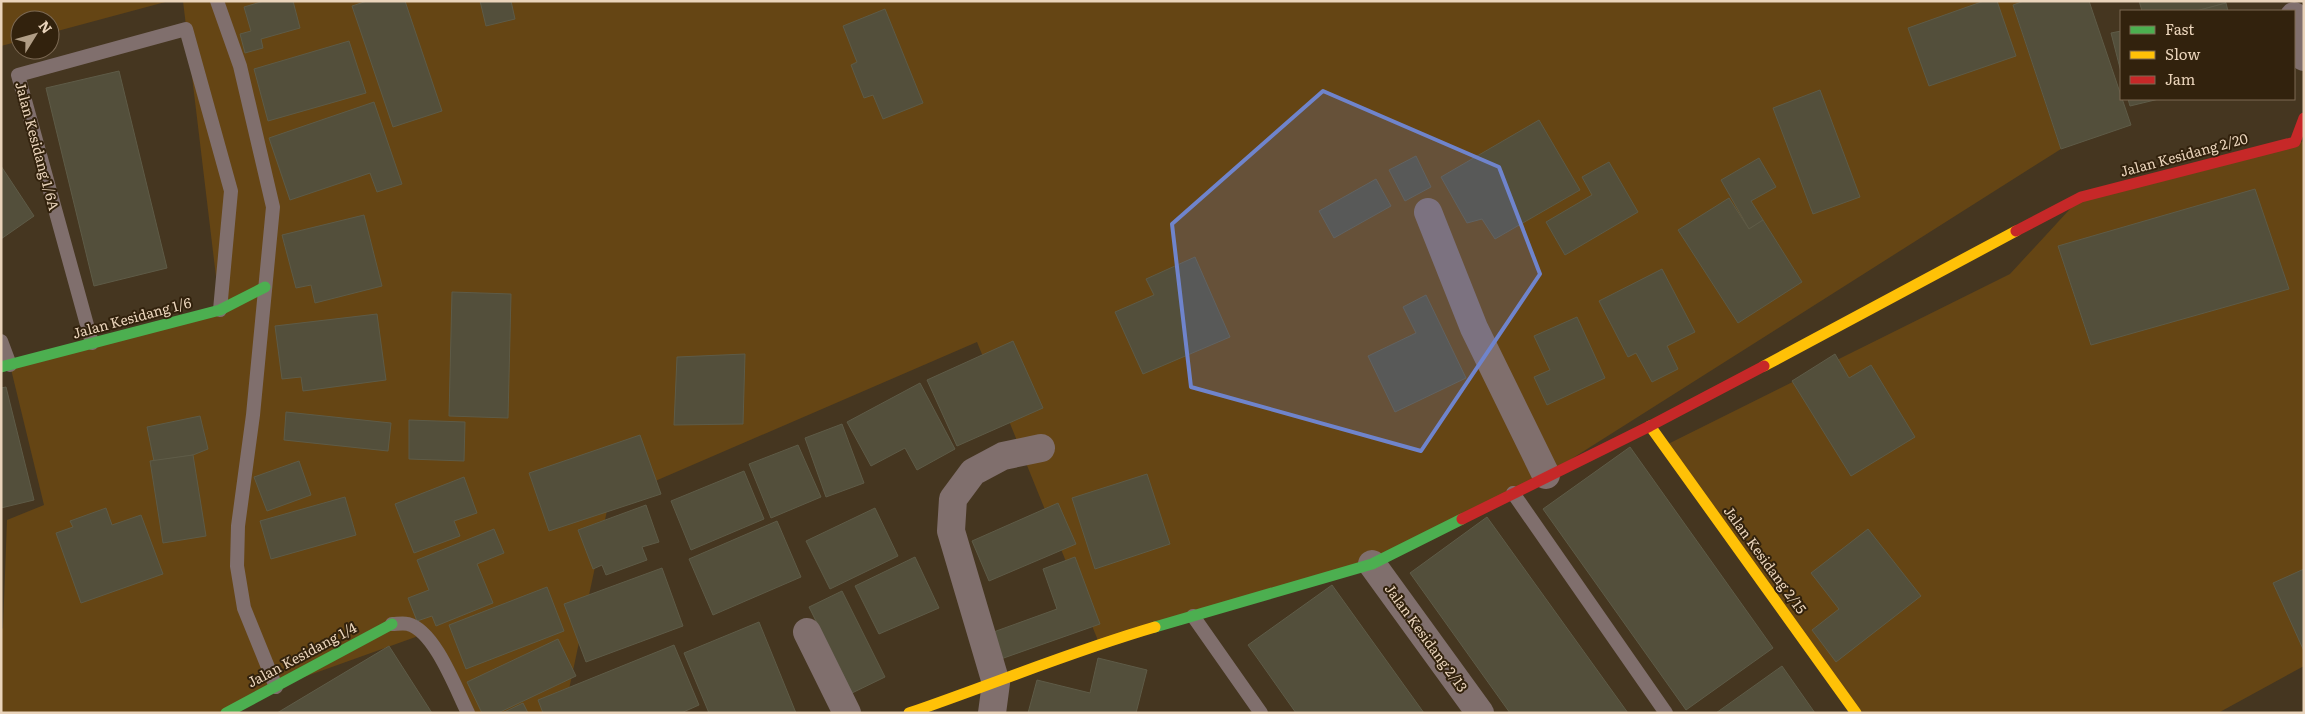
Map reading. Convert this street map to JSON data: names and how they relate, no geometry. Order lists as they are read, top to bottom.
{
  "streets": {
    "street": [
      "Jalan Kesidang 2/20",
      "Jalan Kesidang 1/6",
      "Jalan Kesidang 2/15",
      "Jalan Kesidang 2/13",
      "Jalan Kesidang 1/4"
    ],
    "lane": ["Jalan Kesidang 1/6A"]
  },
  "crossings": [
    ["Jalan Kesidang 1/6A", "Jalan Kesidang 1/6"],
    ["Jalan Kesidang 2/20", "Jalan Kesidang 2/15"],
    ["Jalan Kesidang 2/20", "Jalan Kesidang 2/13"]
  ],
  "legend": ["Fast", "Slow", "Jam"],
  "north": "top right"
}
